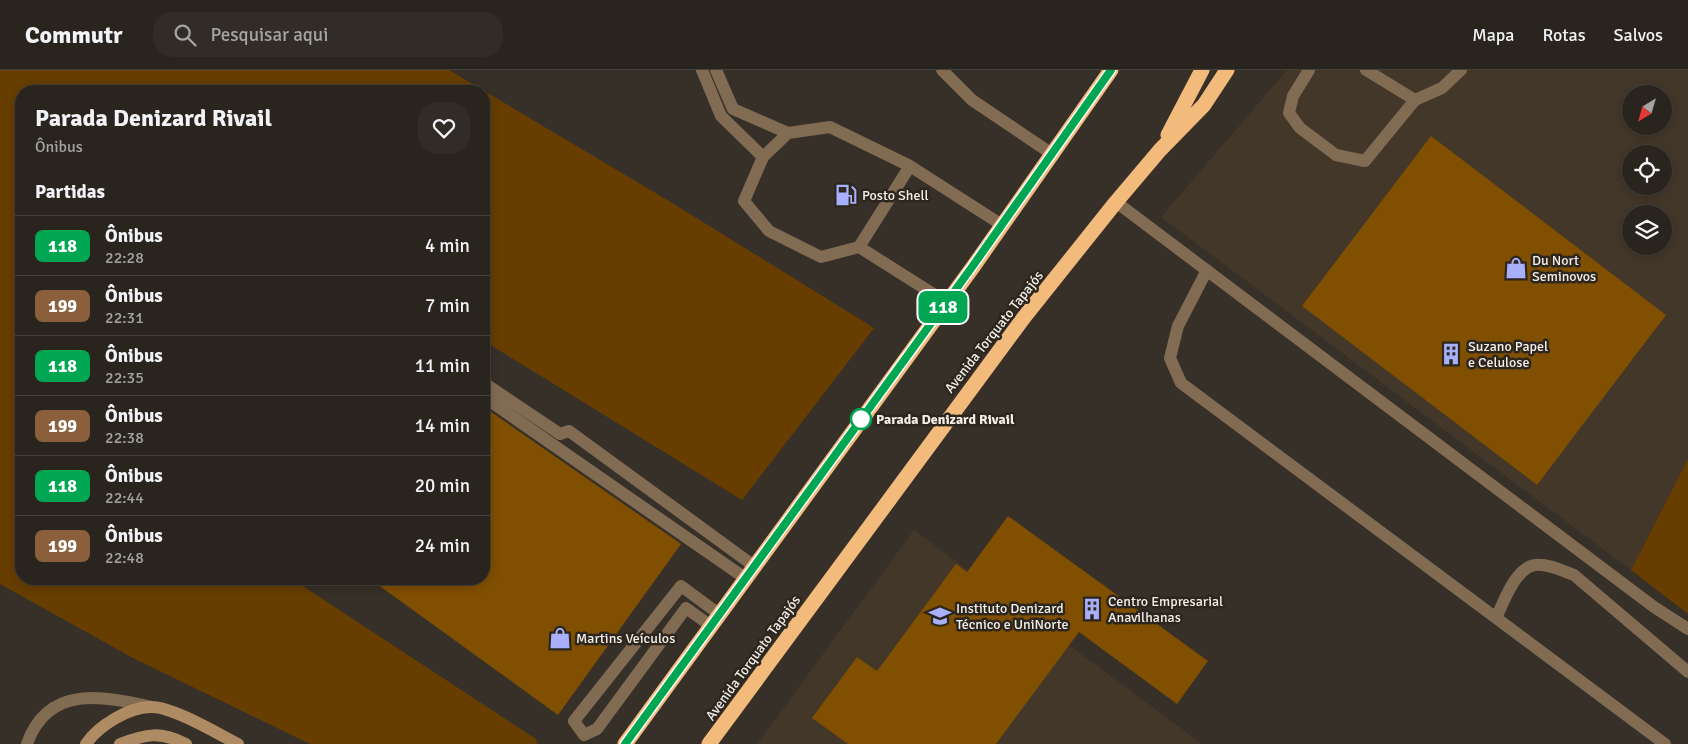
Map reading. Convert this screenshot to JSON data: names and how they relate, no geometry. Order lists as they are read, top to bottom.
{
  "streets": {
    "highway": ["Avenida Torquato Tapajós"]
  },
  "places": {
    "fuel station": ["Posto Shell"],
    "shop": ["Du Nort Seminovos", "Martins Veículos"],
    "building": ["Suzano Papel e Celulose", "Centro Empresarial Anavilhanas"],
    "other": ["Parada Denizard Rivail"],
    "school or university": ["Instituto Denizard Técnico e UniNorte"]
  },
  "lines": ["bus line 118"],
  "north": "bottom left",
  "page": {
    "header": "Commutr",
    "search": "Pesquisar aqui",
    "nav": ["Mapa", "Rotas", "Salvos"],
    "on_map": "118",
    "heading": [
      ["Parada Denizard Rivail", "Ônibus"],
      "Partidas"
    ],
    "list": [
      {
        "mark": "118",
        "name": "Ônibus",
        "note": "22:28",
        "value": "4 min"
      },
      {
        "mark": "199",
        "name": "Ônibus",
        "note": "22:31",
        "value": "7 min"
      },
      {
        "mark": "118",
        "name": "Ônibus",
        "note": "22:35",
        "value": "11 min"
      },
      {
        "mark": "199",
        "name": "Ônibus",
        "note": "22:38",
        "value": "14 min"
      },
      {
        "mark": "118",
        "name": "Ônibus",
        "note": "22:44",
        "value": "20 min"
      },
      {
        "mark": "199",
        "name": "Ônibus",
        "note": "22:48",
        "value": "24 min"
      }
    ]
  }
}
